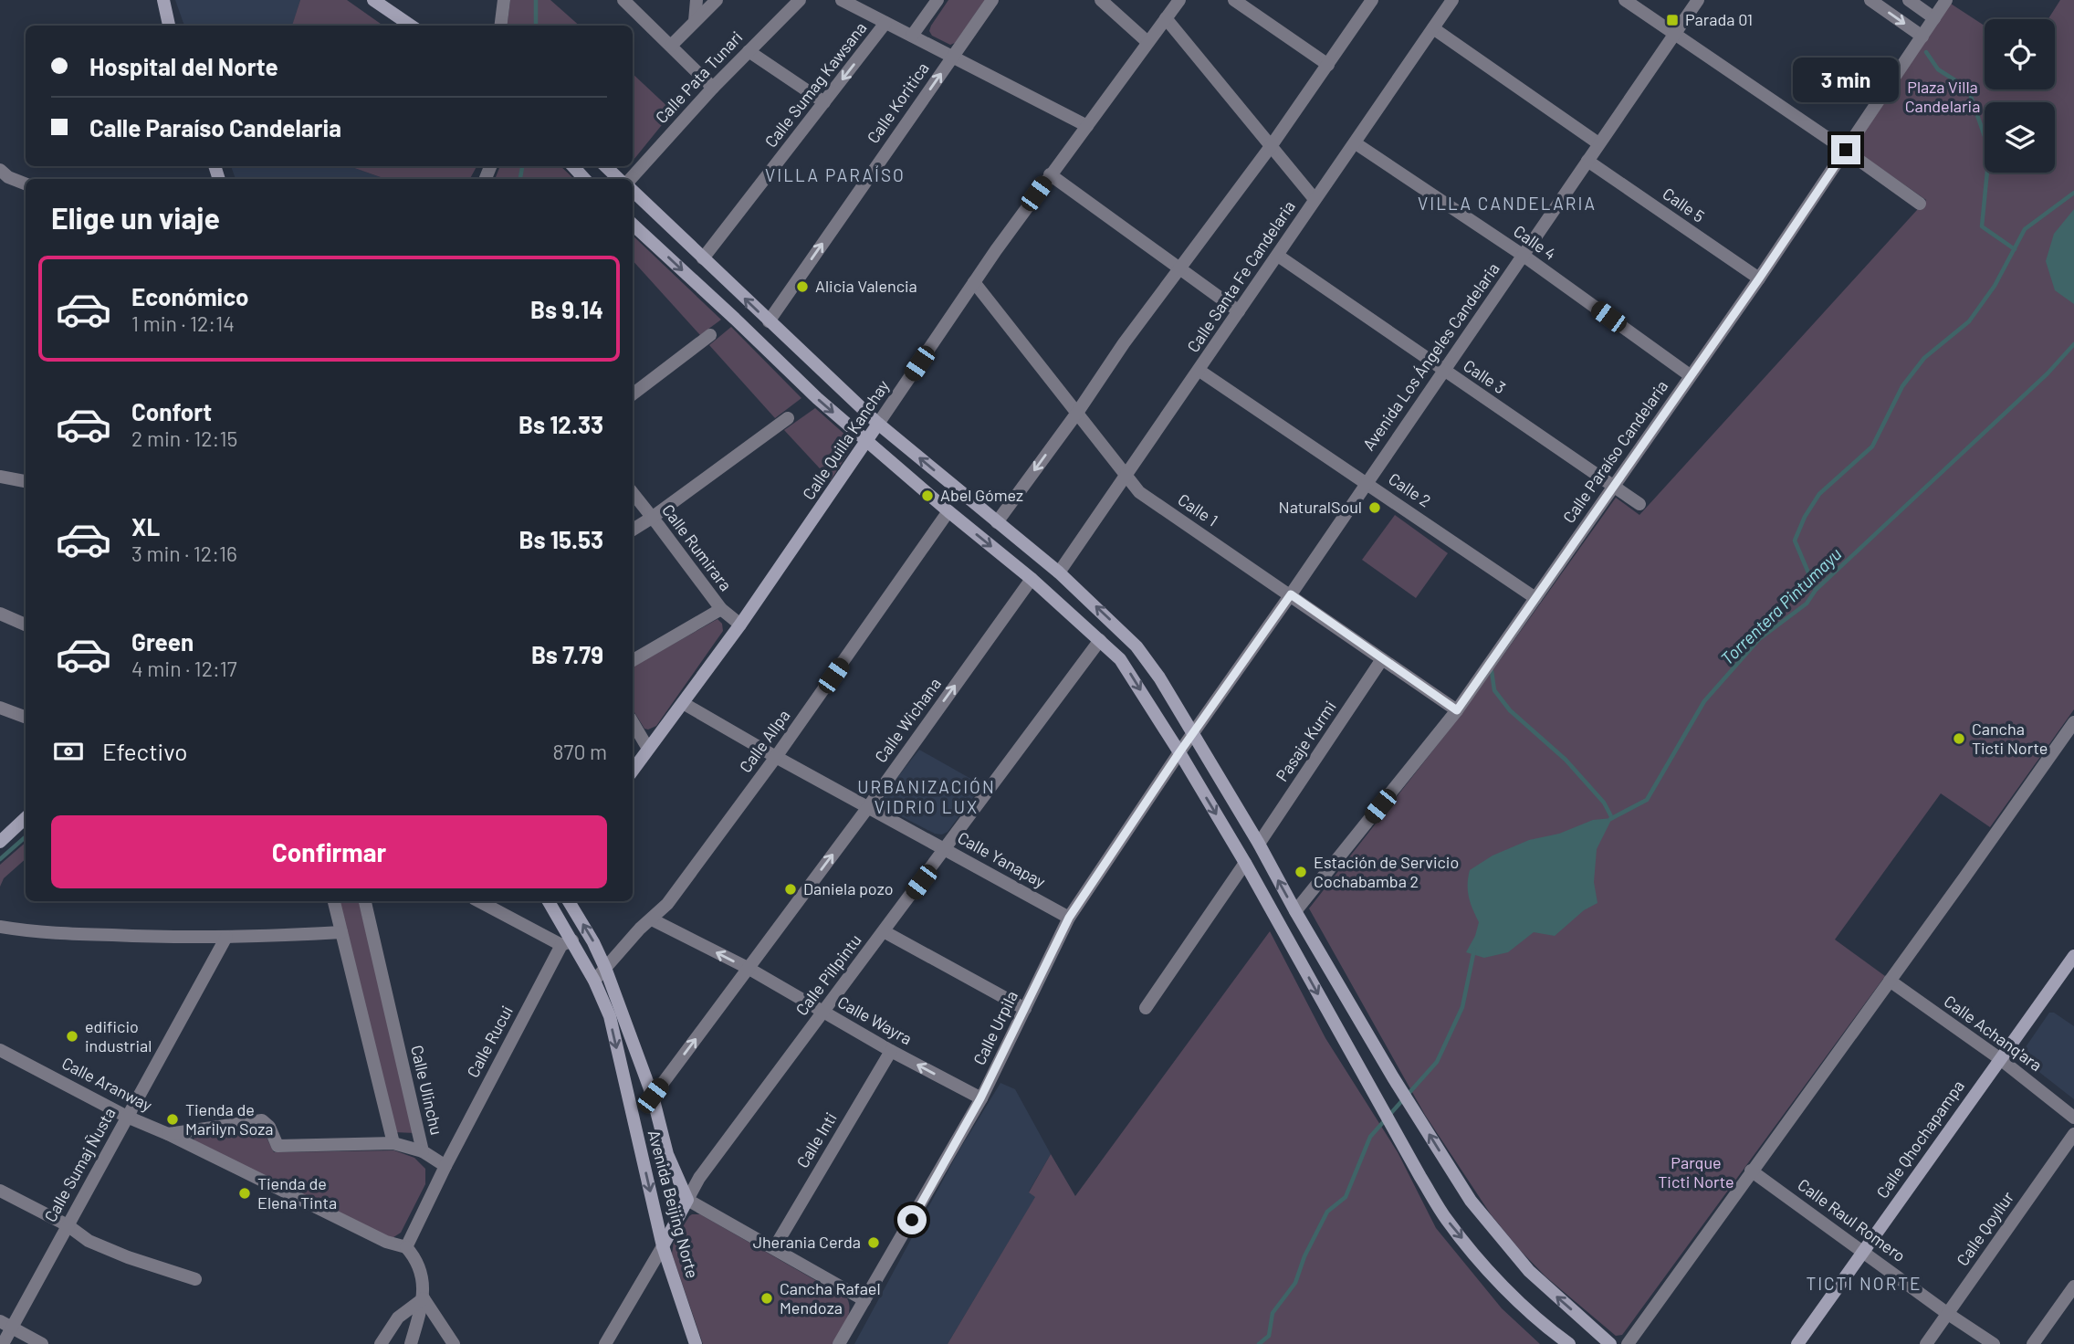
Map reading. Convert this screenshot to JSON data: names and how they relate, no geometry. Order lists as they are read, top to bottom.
{
  "streets": {
    "main road": [
      "Calle Quilla Kanchay",
      "Calle Pillpintu",
      "Calle Qhochapampa",
      "Avenida Beijing Norte"
    ],
    "street": [
      "Calle Pata Tunari",
      "Calle Sumag Kawsana",
      "Calle Koritica",
      "Calle 5",
      "Calle 4",
      "Calle Santa Fe Candelaria",
      "Avenida Los Ángeles Candelaria",
      "Calle 3",
      "Calle Paraíso Candelaria",
      "Calle 2",
      "Calle 1",
      "Calle Rumirara",
      "Calle Wichana",
      "Calle Allpa",
      "Pasaje Kurmi",
      "Calle Yanapay",
      "Calle Wayra",
      "Calle Urpila",
      "Calle Achanq'ara",
      "Calle Rucui",
      "Calle Aranway",
      "Calle Ulinchu",
      "Calle Inti",
      "Calle Sumaj Ñusta",
      "Calle Raul Romero",
      "Calle Qoyllur"
    ]
  },
  "crossings": [
    ["Calle 5", "Avenida Los Ángeles Candelaria"],
    ["Calle 5", "Calle Paraíso Candelaria"],
    ["Calle 4", "Calle Santa Fe Candelaria"],
    ["Calle 4", "Avenida Los Ángeles Candelaria"],
    ["Calle 4", "Calle Paraíso Candelaria"],
    ["Calle Santa Fe Candelaria", "Calle 3"],
    ["Calle Santa Fe Candelaria", "Calle 2"],
    ["Calle Santa Fe Candelaria", "Calle 1"],
    ["Avenida Los Ángeles Candelaria", "Calle 3"],
    ["Avenida Los Ángeles Candelaria", "Calle 2"],
    ["Avenida Los Ángeles Candelaria", "Calle 1"],
    ["Avenida Los Ángeles Candelaria", "Calle Urpila"],
    ["Calle 3", "Calle Paraíso Candelaria"],
    ["Calle Quilla Kanchay", "Calle 1"],
    ["Calle Quilla Kanchay", "Calle Rumirara"],
    ["Calle Quilla Kanchay", "Calle Yanapay"],
    ["Calle Paraíso Candelaria", "Calle 2"],
    ["Calle Paraíso Candelaria", "Calle 1"],
    ["Calle 1", "Pasaje Kurmi"],
    ["Calle Wichana", "Calle Yanapay"],
    ["Calle Wichana", "Calle Wayra"],
    ["Calle Wichana", "Avenida Beijing Norte"],
    ["Calle Allpa", "Calle Yanapay"],
    ["Calle Allpa", "Calle Wayra"],
    ["Calle Allpa", "Avenida Beijing Norte"],
    ["Calle Yanapay", "Calle Pillpintu"],
    ["Calle Yanapay", "Calle Urpila"],
    ["Calle Pillpintu", "Calle Wayra"],
    ["Calle Pillpintu", "Avenida Beijing Norte"],
    ["Calle Wayra", "Calle Urpila"],
    ["Calle Wayra", "Calle Inti"],
    ["Calle Achanq'ara", "Calle Qhochapampa"],
    ["Calle Rucui", "Calle Ulinchu"],
    ["Calle Rucui", "Avenida Beijing Norte"],
    ["Calle Aranway", "Calle Sumaj Ñusta"],
    ["Calle Qhochapampa", "Calle Raul Romero"],
    ["Calle Raul Romero", "Calle Qoyllur"]
  ],
  "one_way": ["Calle Koritica", "Calle Wichana"],
  "districts": [
    "VILLA PARAÍSO",
    "VILLA CANDELARIA",
    "URBANIZACIÓN VIDRIO LUX",
    "TICTI NORTE"
  ],
  "water": ["Torrentera Pintumayu"],
  "parks": ["Plaza Villa Candelaria", "Parque Ticti Norte"],
  "places": {
    "transit": ["Parada 01"],
    "other": [
      "Alicia Valencia",
      "Abel Gómez",
      "NaturalSoul",
      "Cancha Ticti Norte",
      "Estación de Servicio Cochabamba 2",
      "Daniela pozo",
      "edificio industrial",
      "Tienda de Marilyn Soza",
      "Tienda de Elena Tinta",
      "Jherania Cerda",
      "Cancha Rafael Mendoza"
    ]
  },
  "page": {
    "banner": ["Hospital del Norte", "Calle Paraíso Candelaria"],
    "bubble": "3 min",
    "heading": "Elige un viaje",
    "list": [
      {
        "name": "Económico",
        "note": "1 min · 12:14",
        "value": "Bs 9.14"
      },
      {
        "name": "Confort",
        "note": "2 min · 12:15",
        "value": "Bs 12.33"
      },
      {
        "name": "XL",
        "note": "3 min · 12:16",
        "value": "Bs 15.53"
      },
      {
        "name": "Green",
        "note": "4 min · 12:17",
        "value": "Bs 7.79"
      }
    ],
    "pay": ["Efectivo", "870 m"],
    "buttons": "Confirmar"
  }
}
